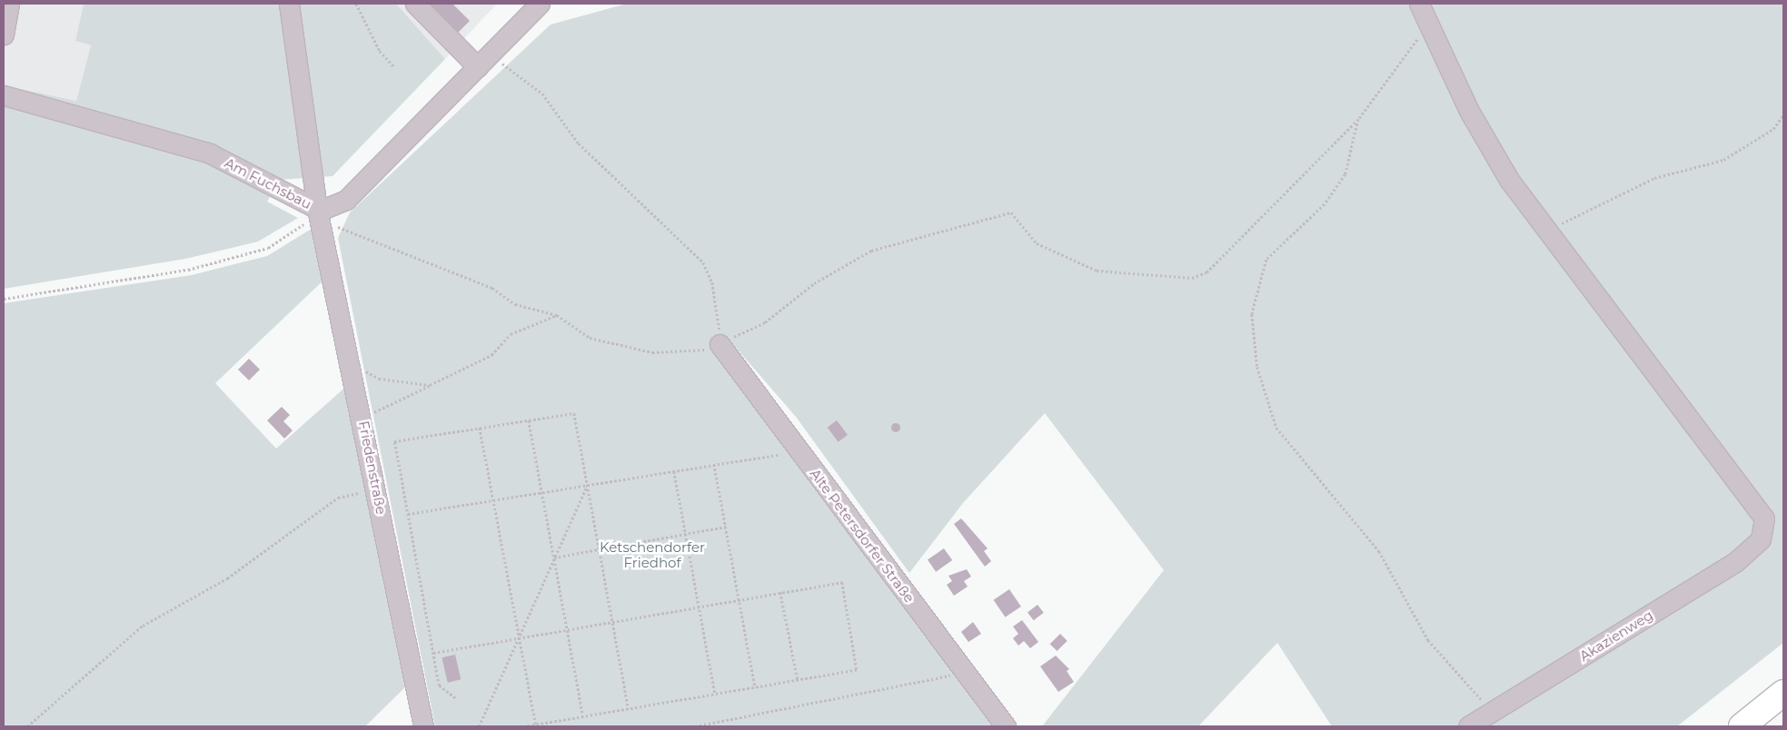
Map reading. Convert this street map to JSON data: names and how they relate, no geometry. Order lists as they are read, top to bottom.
{
  "streets": {
    "street": [
      "Am Fuchsbau",
      "Friedenstraße",
      "Alte Petersdorfer Straße",
      "Akazienweg"
    ]
  },
  "crossings": [
    ["Am Fuchsbau", "Friedenstraße"]
  ],
  "parks": ["Ketschendorfer Friedhof"]
}
